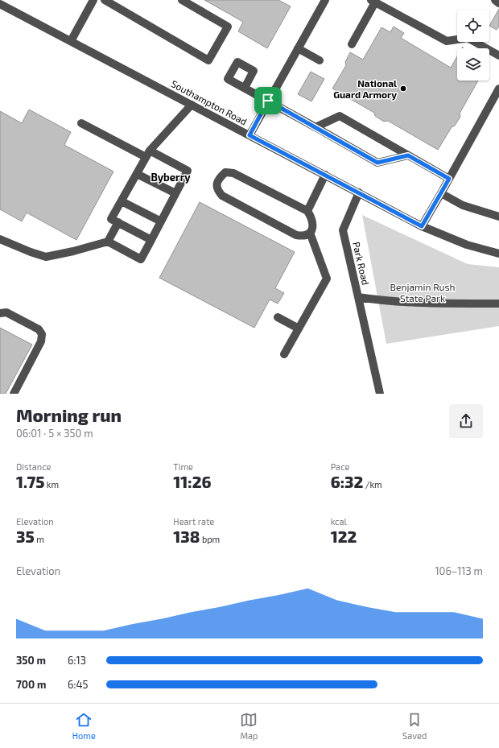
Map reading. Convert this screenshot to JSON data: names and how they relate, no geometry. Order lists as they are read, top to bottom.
{
  "streets": {
    "street": ["Southampton Road", "Park Road"]
  },
  "crossings": [
    ["Southampton Road", "Park Road"]
  ],
  "districts": ["Byberry"],
  "parks": ["Benjamin Rush State Park"],
  "places": ["National Guard Armory"],
  "page": {
    "heading": ["Morning run", "06:01 · 5 × 350 m"],
    "stats": [
      ["Distance", "1.75 km"],
      ["Time", "11:26"],
      ["Pace", "6:32 /km"],
      ["Elevation", "35 m"],
      ["Heart rate", "138 bpm"],
      ["kcal", "122"]
    ],
    "chart": ["Elevation", "106–113 m"],
    "list": [
      {
        "name": "350 m",
        "note": "6:13"
      },
      {
        "name": "700 m",
        "note": "6:45"
      }
    ],
    "tabs": ["Home", "Map", "Saved"]
  }
}
